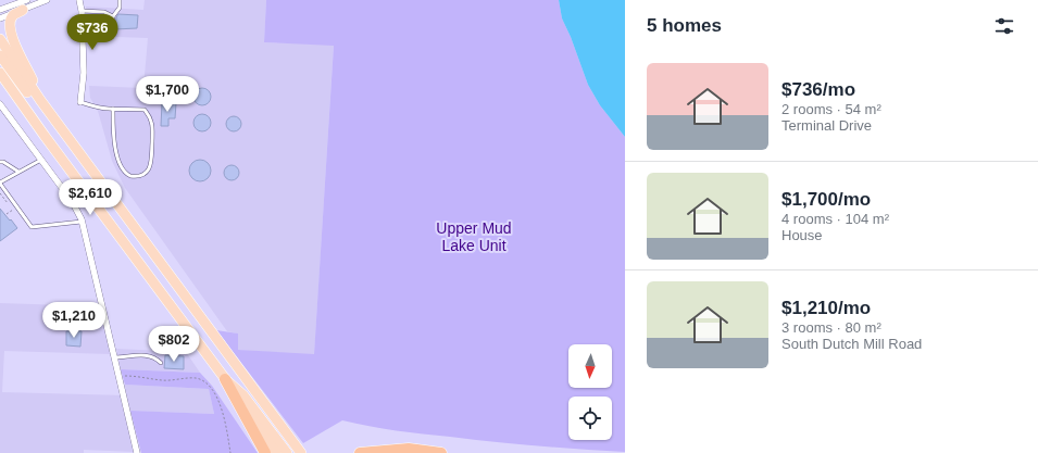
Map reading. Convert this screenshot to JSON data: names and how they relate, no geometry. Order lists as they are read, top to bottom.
{
  "parks": ["Upper Mud Lake Unit"],
  "north": "bottom",
  "page": {
    "heading": "5 homes",
    "price": [
      "$736",
      "$1,700",
      "$2,610",
      "$1,210",
      "$802"
    ],
    "list": [
      {
        "name": "$736/mo",
        "note": "2 rooms · 54 m² · Terminal Drive"
      },
      {
        "name": "$1,700/mo",
        "note": "4 rooms · 104 m² · House"
      },
      {
        "name": "$1,210/mo",
        "note": "3 rooms · 80 m² · South Dutch Mill Road"
      }
    ]
  }
}
